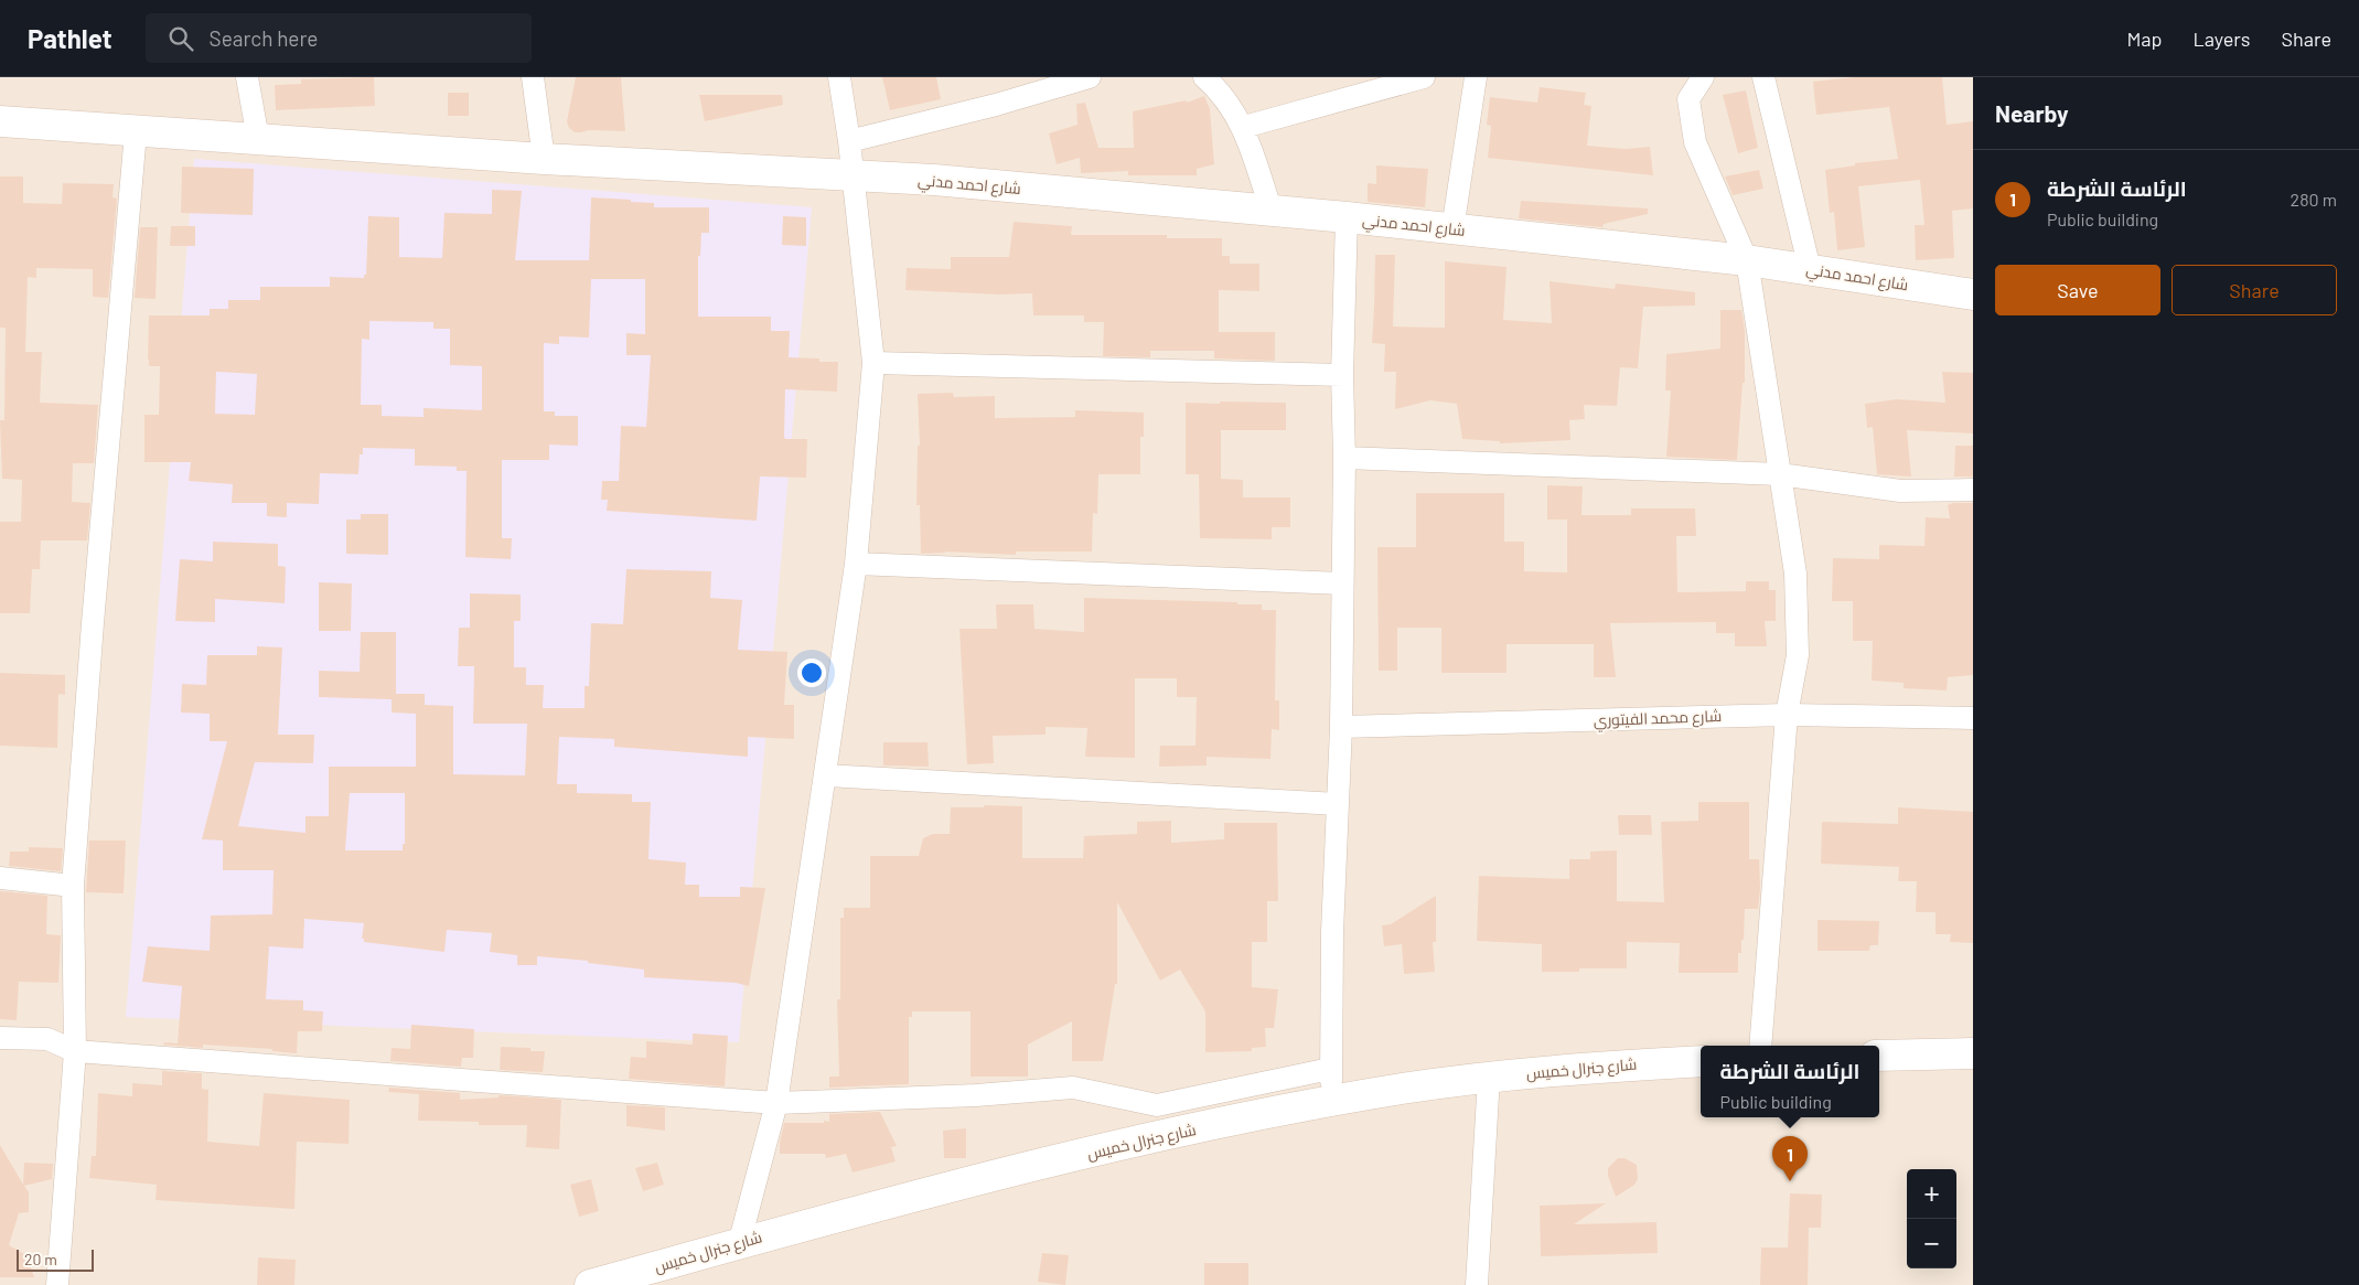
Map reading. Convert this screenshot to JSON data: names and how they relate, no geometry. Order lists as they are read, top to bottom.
{
  "streets": {
    "street": ["شارع احمد مدني", "شارع محمد الفيتوري", "شارع جنرال خميس"]
  },
  "scale_bar": "20 m",
  "page": {
    "header": "Pathlet",
    "search": "Search here",
    "nav": ["Map", "Layers", "Share"],
    "heading": "Nearby",
    "list": [
      {
        "mark": "1",
        "name": "الرئاسة الشرطة",
        "note": "Public building",
        "value": "280 m"
      }
    ],
    "buttons": ["Save", "Share"],
    "popup": ["الرئاسة الشرطة", "Public building"],
    "pins": "1",
    "map_buttons": ["+", "−"],
    "scale": "20 m"
  }
}
